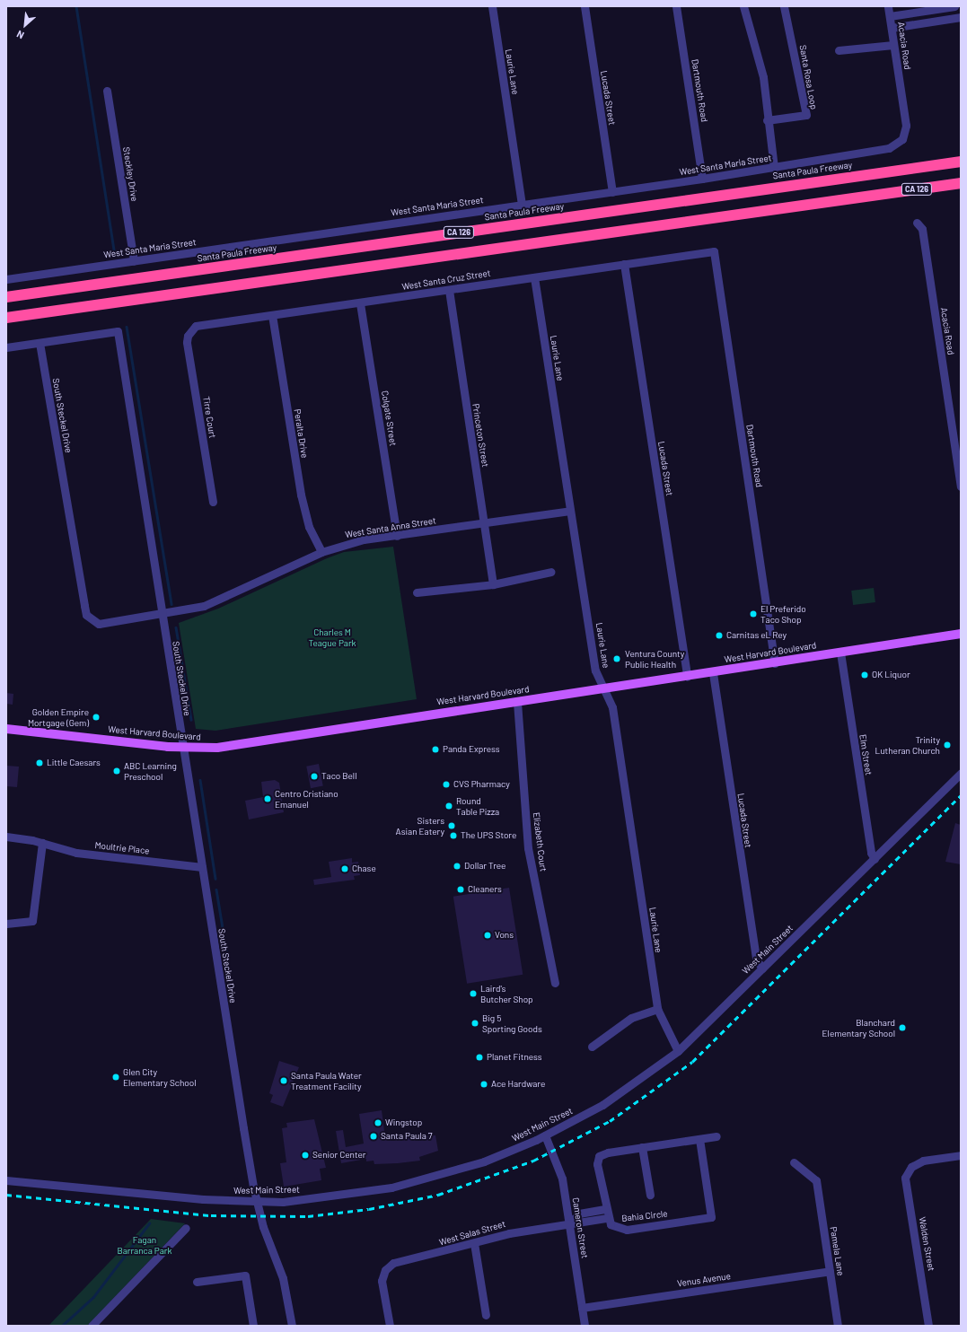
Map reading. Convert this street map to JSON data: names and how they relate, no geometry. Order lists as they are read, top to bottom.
{
  "streets": {
    "highway": ["Santa Paula Freeway", "CA 126"],
    "main road": ["West Harvard Boulevard"],
    "street": [
      "Acacia Road",
      "Laurie Lane",
      "Santa Rosa Loop",
      "Dartmouth Road",
      "Lucada Street",
      "West Santa Maria Street",
      "Steckley Drive",
      "West Santa Cruz Street",
      "South Steckel Drive",
      "Tirre Court",
      "Colgate Street",
      "Peralta Drive",
      "Princeton Street",
      "West Santa Anna Street",
      "Elm Street",
      "Elizabeth Court",
      "Moultrie Place",
      "West Main Street",
      "Bahia Circle",
      "Cameron Street",
      "West Salas Street",
      "Walden Street",
      "Pamela Lane",
      "Venus Avenue"
    ]
  },
  "crossings": [
    ["Acacia Road", "West Santa Maria Street"],
    ["Laurie Lane", "West Santa Maria Street"],
    ["Laurie Lane", "West Santa Cruz Street"],
    ["Laurie Lane", "West Santa Anna Street"],
    ["Laurie Lane", "West Harvard Boulevard"],
    ["Laurie Lane", "West Main Street"],
    ["Dartmouth Road", "West Santa Maria Street"],
    ["Dartmouth Road", "West Santa Cruz Street"],
    ["Dartmouth Road", "West Harvard Boulevard"],
    ["Lucada Street", "West Santa Maria Street"],
    ["Lucada Street", "West Santa Cruz Street"],
    ["Lucada Street", "West Harvard Boulevard"],
    ["Lucada Street", "West Main Street"],
    ["West Santa Maria Street", "Steckley Drive"],
    ["West Santa Cruz Street", "Tirre Court"],
    ["West Santa Cruz Street", "Colgate Street"],
    ["West Santa Cruz Street", "Peralta Drive"],
    ["West Santa Cruz Street", "Princeton Street"],
    ["South Steckel Drive", "West Santa Anna Street"],
    ["South Steckel Drive", "West Harvard Boulevard"],
    ["South Steckel Drive", "Moultrie Place"],
    ["South Steckel Drive", "West Main Street"],
    ["Colgate Street", "West Santa Anna Street"],
    ["Peralta Drive", "West Santa Anna Street"],
    ["Princeton Street", "West Santa Anna Street"],
    ["West Harvard Boulevard", "Elm Street"],
    ["West Harvard Boulevard", "Elizabeth Court"],
    ["Elm Street", "West Main Street"],
    ["West Main Street", "Cameron Street"],
    ["Cameron Street", "West Salas Street"],
    ["Cameron Street", "Venus Avenue"],
    ["Pamela Lane", "Venus Avenue"]
  ],
  "parks": ["Charles M Teague Park", "Fagan Barranca Park"],
  "places": [
    "El Preferido Taco Shop",
    "Carnitas eL Rey",
    "Ventura County Public Health",
    "OK Liquor",
    "Golden Empire Mortgage (Gem)",
    "Trinity Lutheran Church",
    "Panda Express",
    "Little Caesars",
    "ABC Learning Preschool",
    "Taco Bell",
    "CVS Pharmacy",
    "Centro Cristiano Emanuel",
    "Round Table Pizza",
    "Sisters Asian Eatery",
    "The UPS Store",
    "Dollar Tree",
    "Chase",
    "Cleaners",
    "Vons",
    "Laird's Butcher Shop",
    "Big 5 Sporting Goods",
    "Blanchard Elementary School",
    "Planet Fitness",
    "Glen City Elementary School",
    "Santa Paula Water Treatment Facility",
    "Ace Hardware",
    "Wingstop",
    "Santa Paula 7",
    "Senior Center"
  ],
  "north": "bottom left"
}
